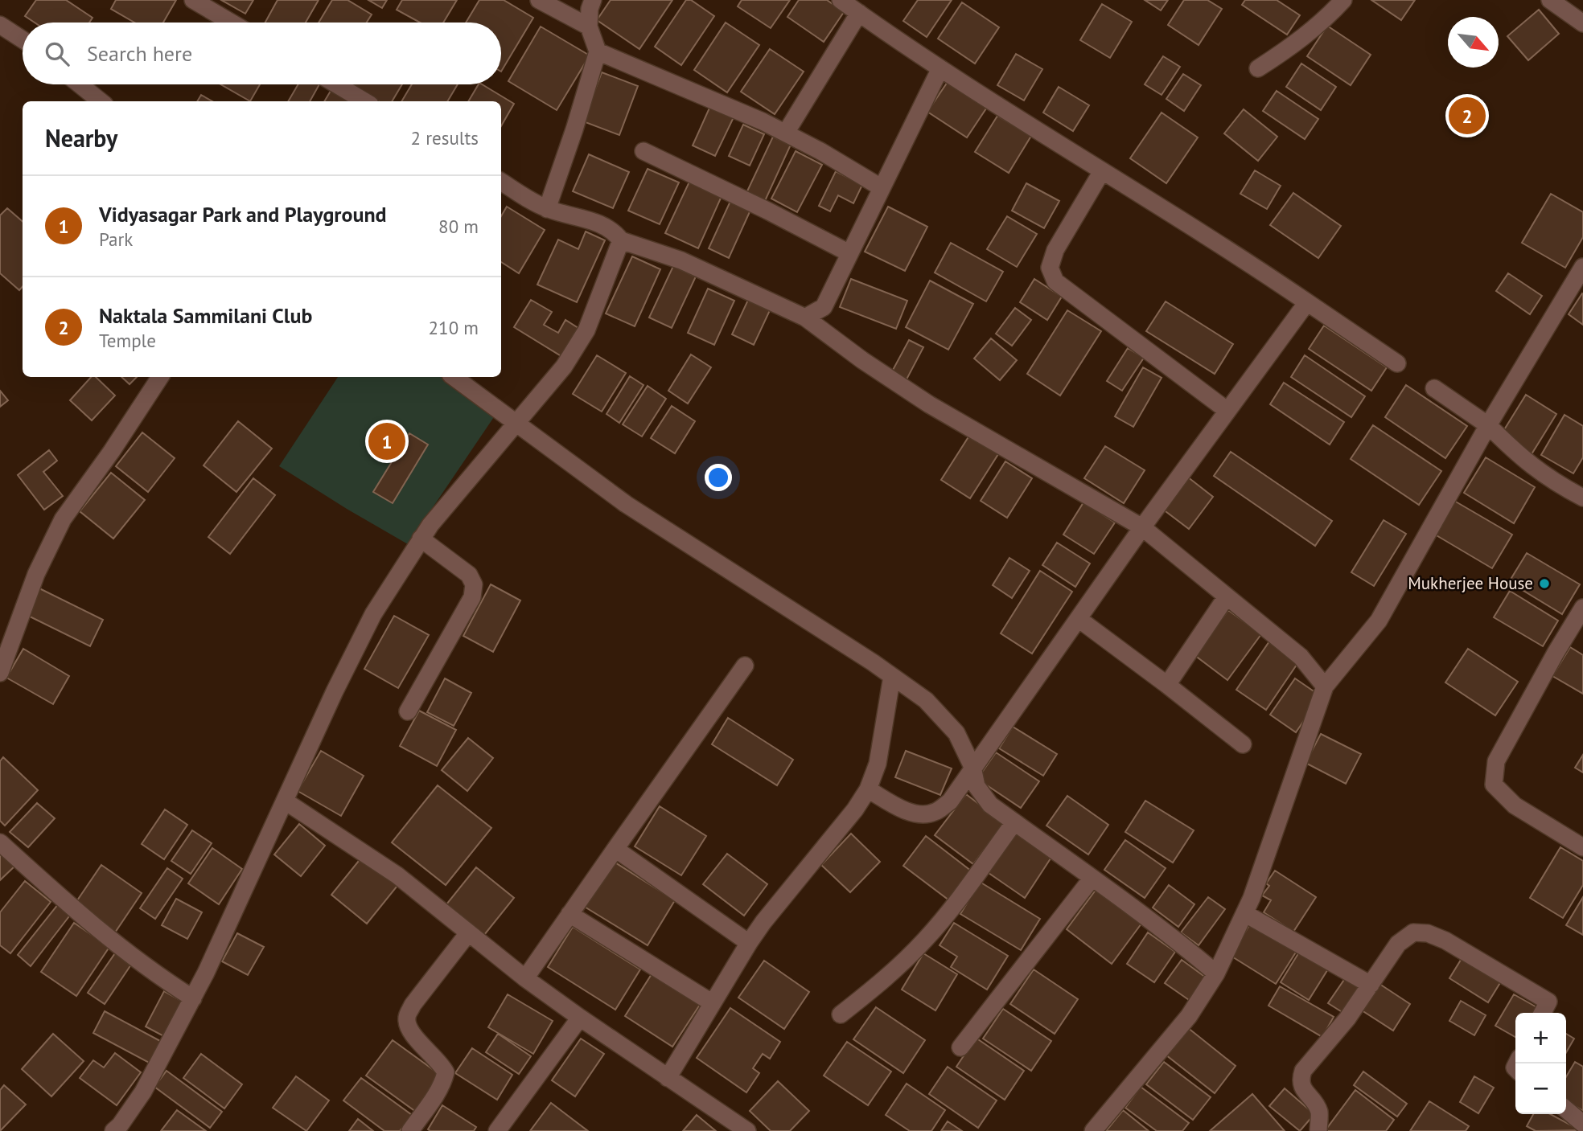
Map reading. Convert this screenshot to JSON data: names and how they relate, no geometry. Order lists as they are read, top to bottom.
{
  "places": ["Mukherjee House"],
  "north": "bottom right",
  "page": {
    "search": "Search here",
    "pins": ["2", "1"],
    "heading": ["Nearby", "2 results"],
    "list": [
      {
        "mark": "1",
        "name": "Vidyasagar Park and Playground",
        "note": "Park",
        "value": "80 m"
      },
      {
        "mark": "2",
        "name": "Naktala Sammilani Club",
        "note": "Temple",
        "value": "210 m"
      }
    ],
    "map_buttons": ["+", "−"]
  }
}
